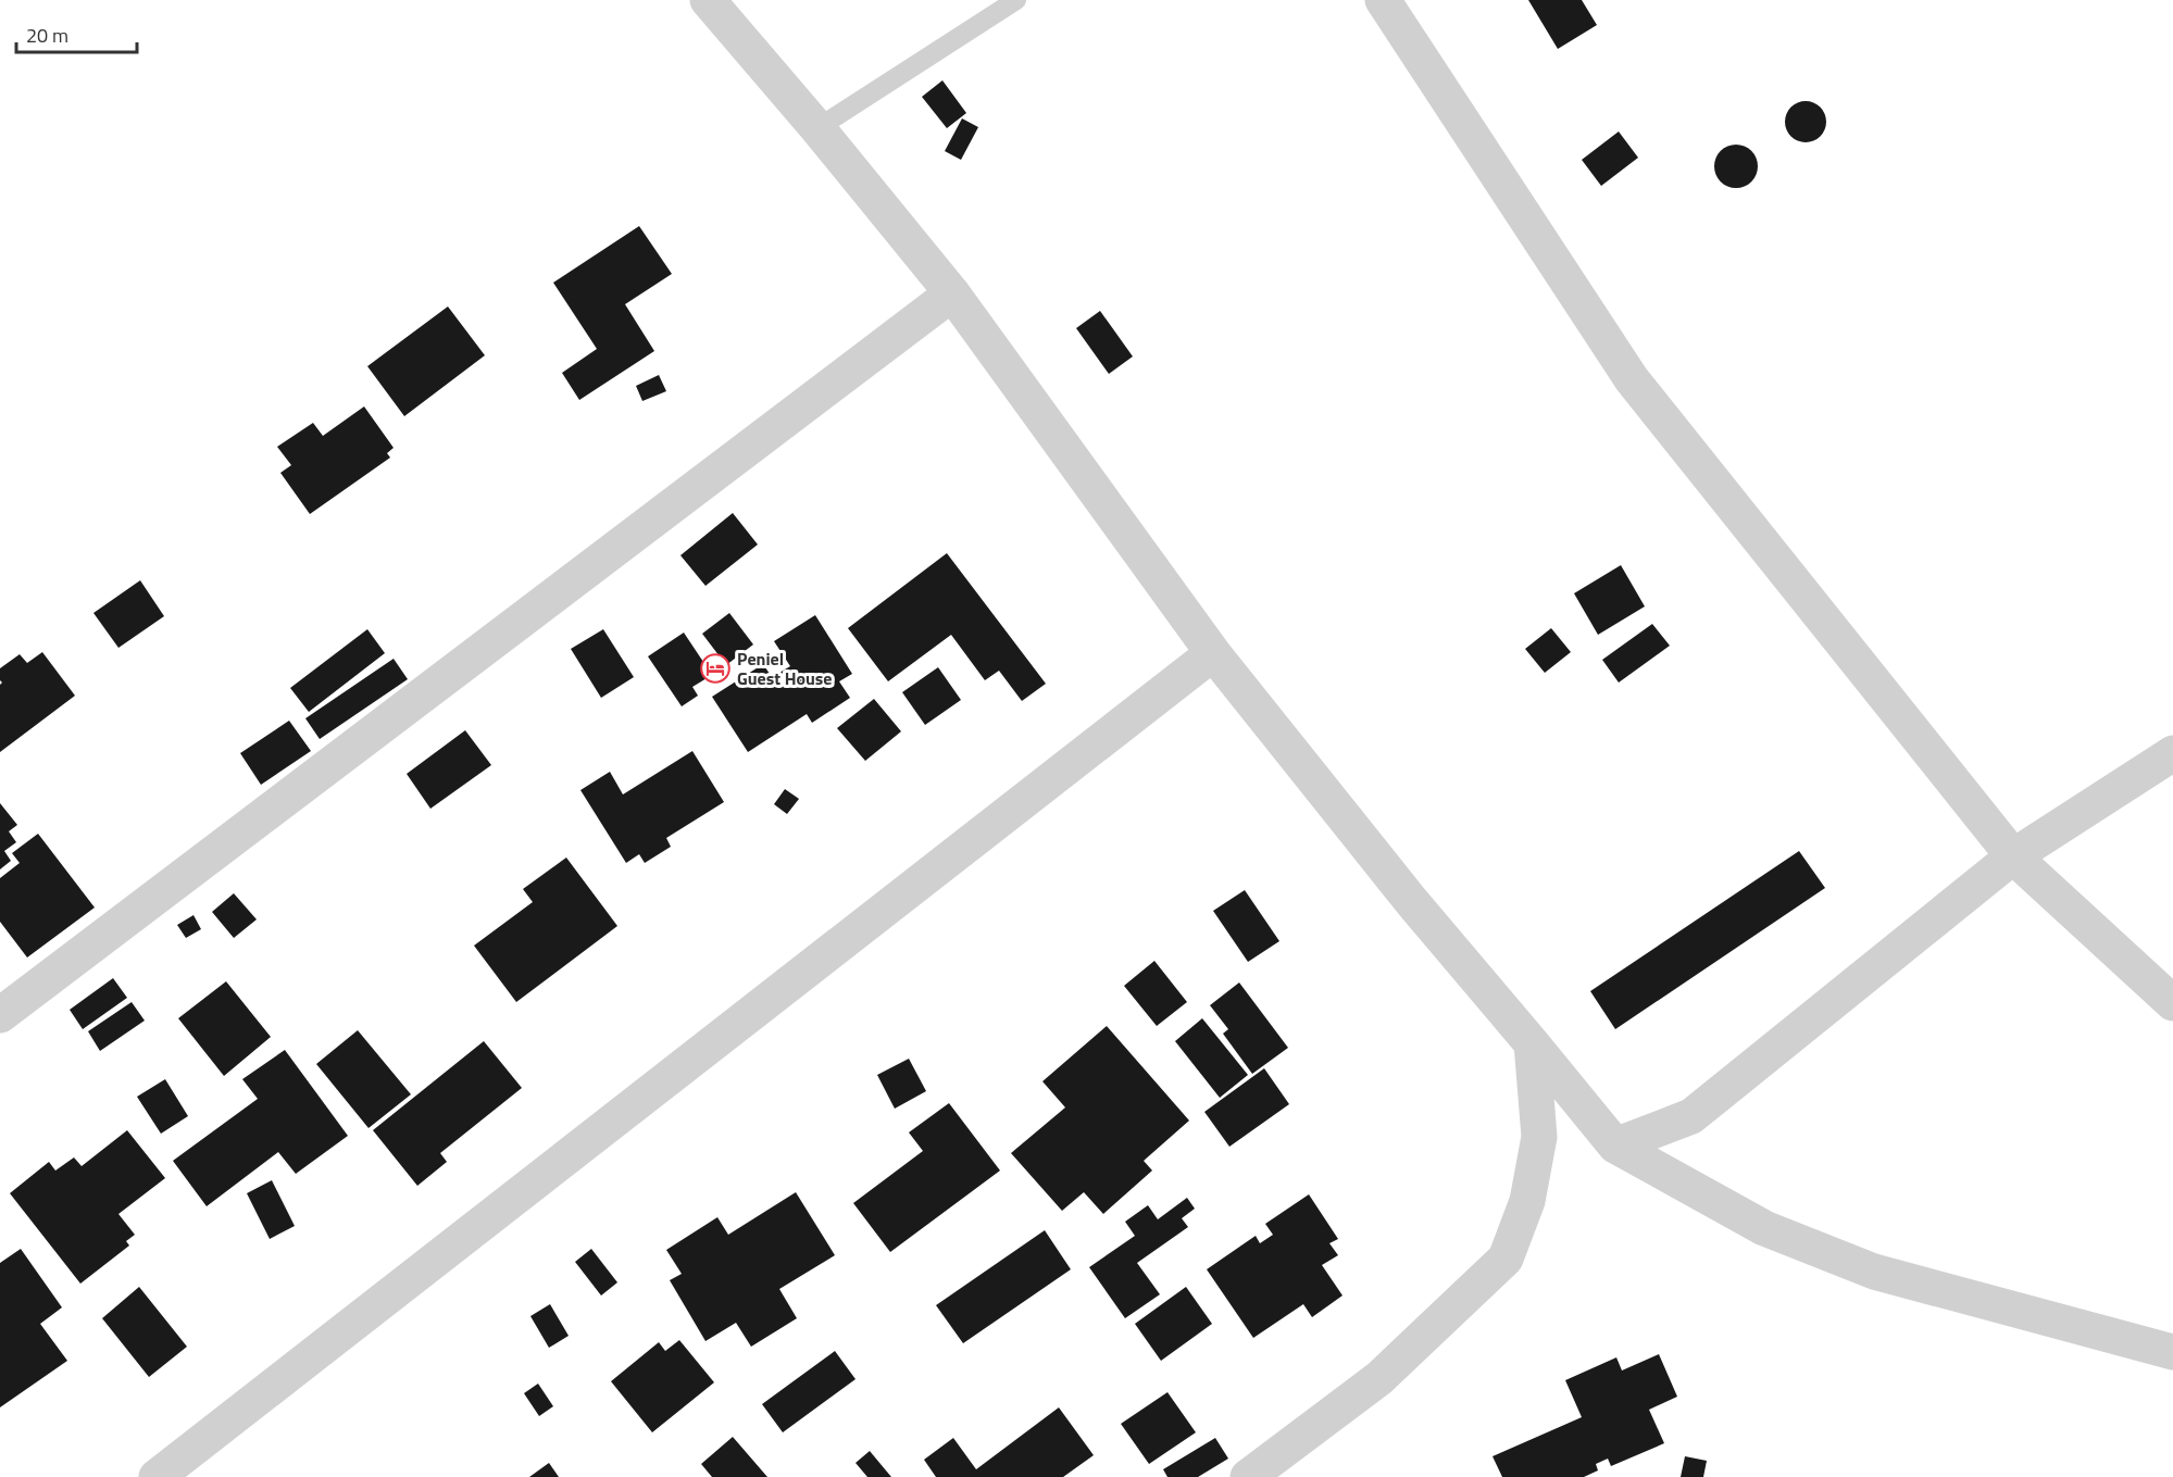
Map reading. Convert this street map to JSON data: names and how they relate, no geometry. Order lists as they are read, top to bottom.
{
  "places": {
    "hotel": ["Peniel Guest House"]
  },
  "scale_bar": "20 m"
}
